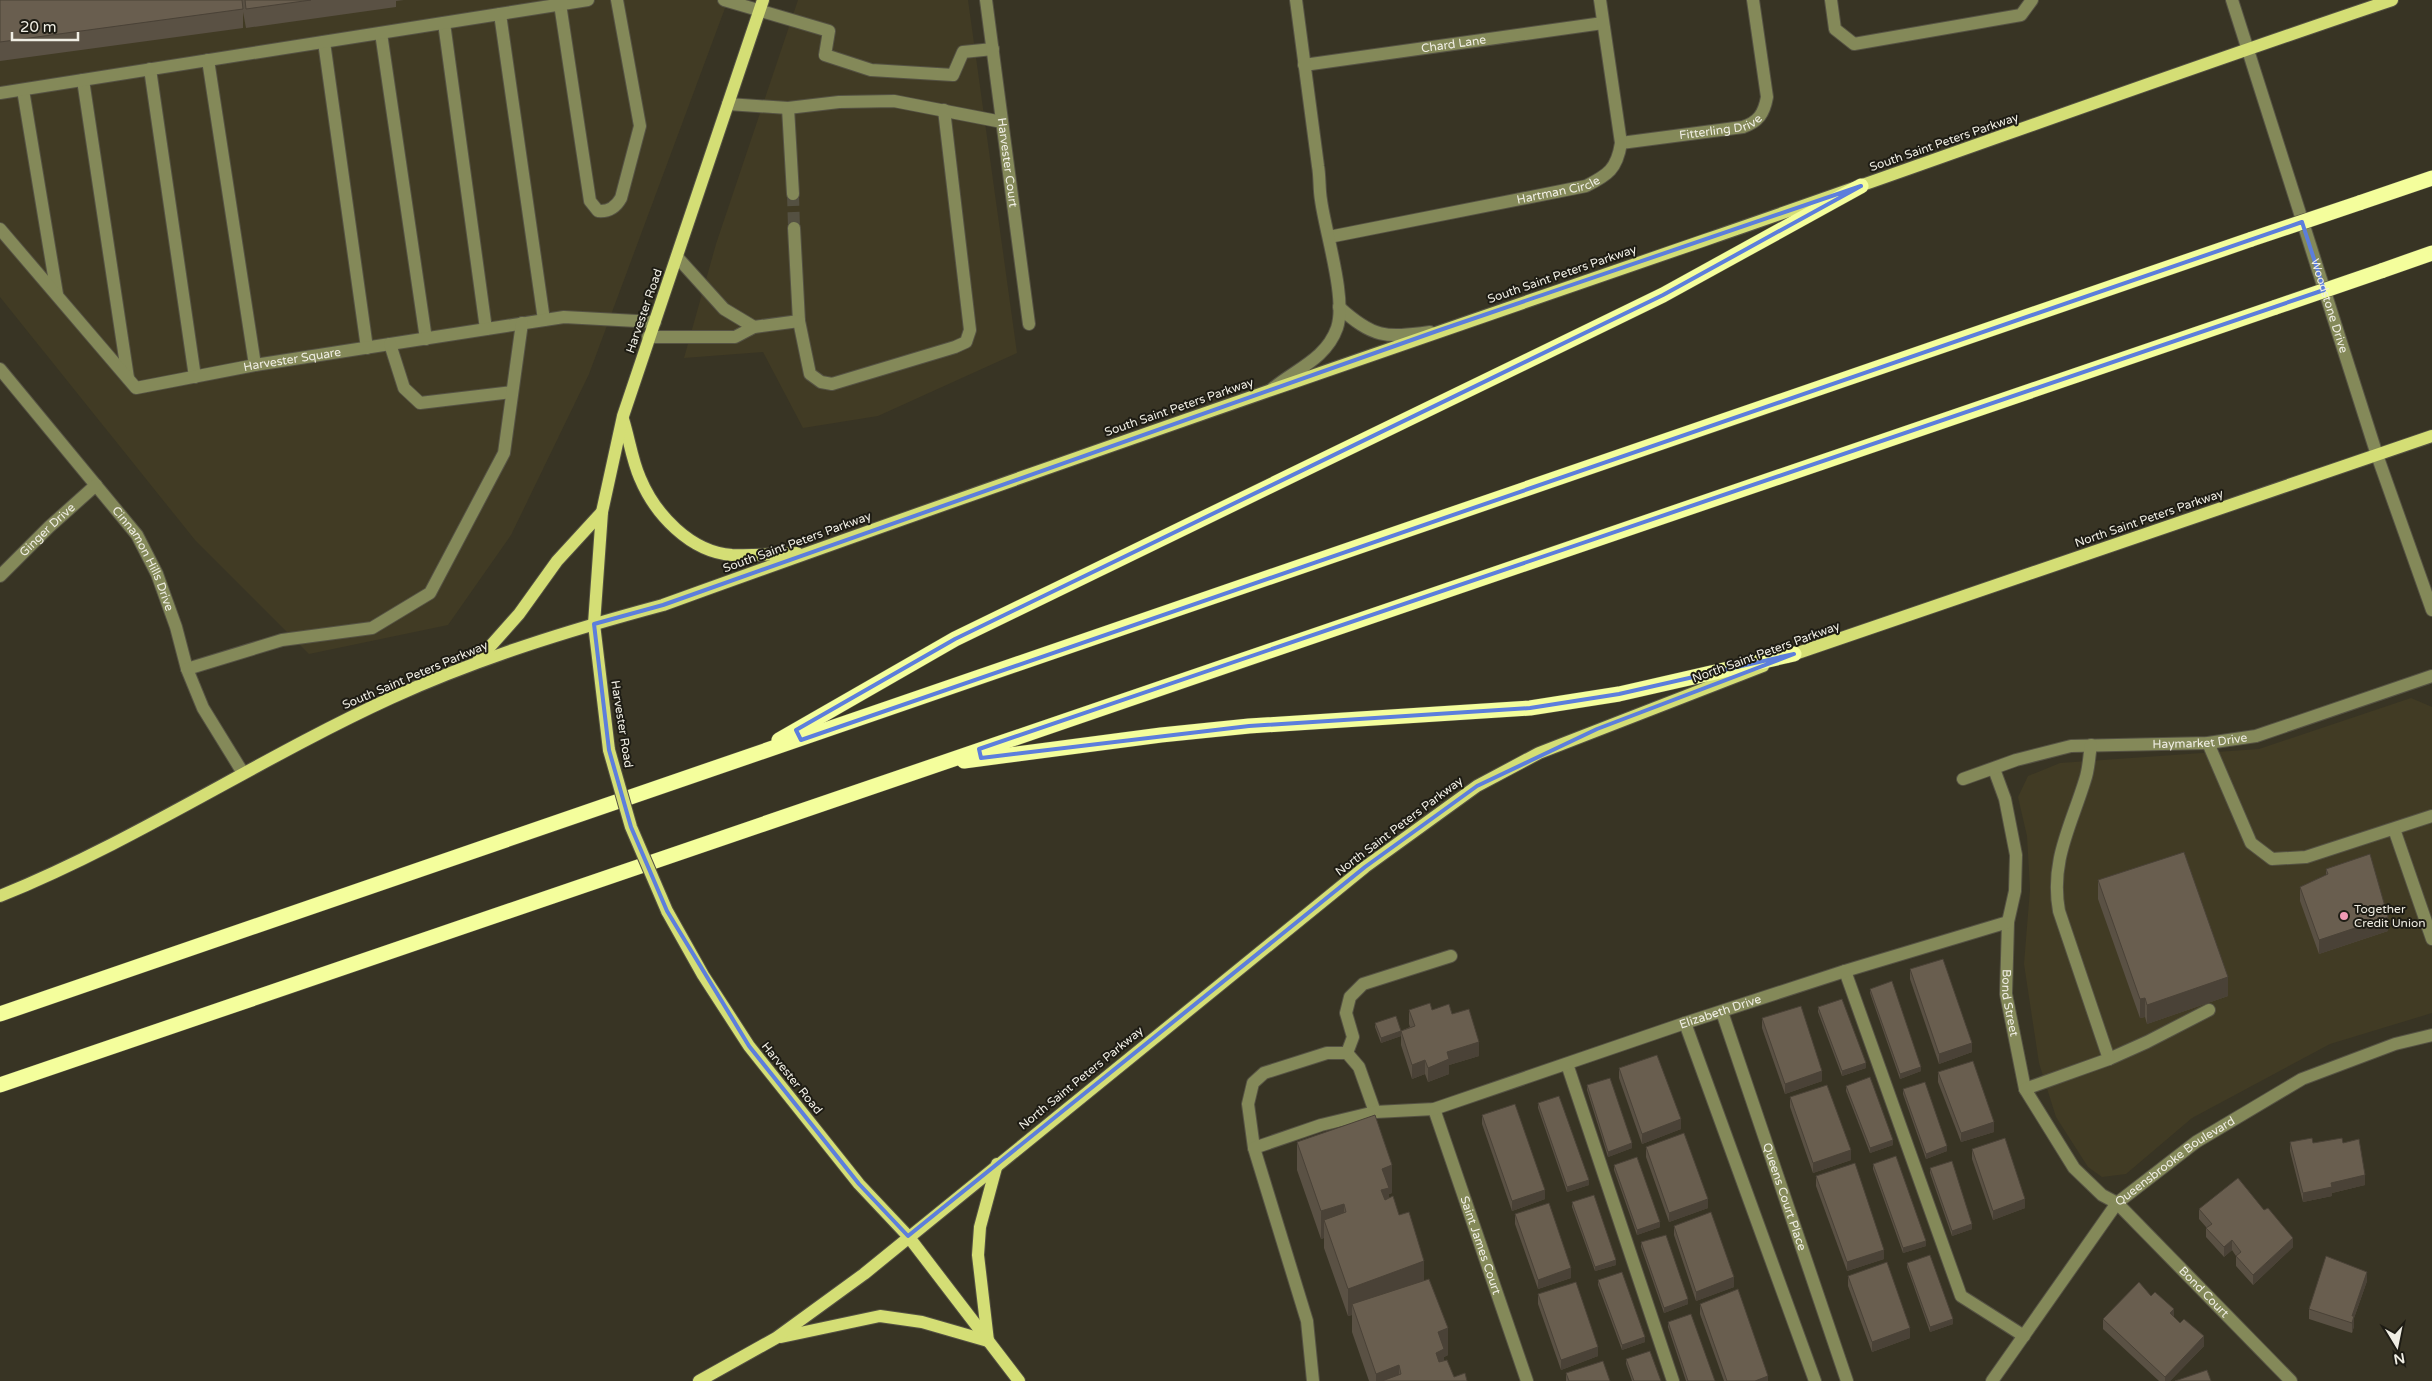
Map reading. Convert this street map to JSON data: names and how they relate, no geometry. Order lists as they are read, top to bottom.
{
  "streets": {
    "main road": ["South Saint Peters Parkway", "Harvester Road", "North Saint Peters Parkway"],
    "street": [
      "Chard Lane",
      "Fitterling Drive",
      "Harvester Court",
      "Hartman Circle",
      "Woodstone Drive",
      "Harvester Square",
      "Ginger Drive",
      "Cinnamon Hills Drive",
      "Haymarket Drive",
      "Bond Street",
      "Elizabeth Drive",
      "Queensbrooke Boulevard",
      "Queens Court Place",
      "Saint James Court",
      "Bond Court"
    ]
  },
  "crossings": [
    ["Chard Lane", "Hartman Circle"],
    ["Fitterling Drive", "Hartman Circle"],
    ["South Saint Peters Parkway", "Woodstone Drive"],
    ["South Saint Peters Parkway", "Harvester Road"],
    ["South Saint Peters Parkway", "Cinnamon Hills Drive"],
    ["Woodstone Drive", "North Saint Peters Parkway"],
    ["Harvester Road", "Harvester Square"],
    ["Harvester Road", "North Saint Peters Parkway"],
    ["Ginger Drive", "Cinnamon Hills Drive"],
    ["Haymarket Drive", "Bond Street"],
    ["Bond Street", "Elizabeth Drive"],
    ["Bond Street", "Queensbrooke Boulevard"],
    ["Bond Street", "Bond Court"],
    ["Elizabeth Drive", "Queens Court Place"],
    ["Elizabeth Drive", "Saint James Court"],
    ["Queensbrooke Boulevard", "Bond Court"]
  ],
  "places": ["Together Credit Union"],
  "scale_bar": "20 m",
  "north": "bottom"
}
